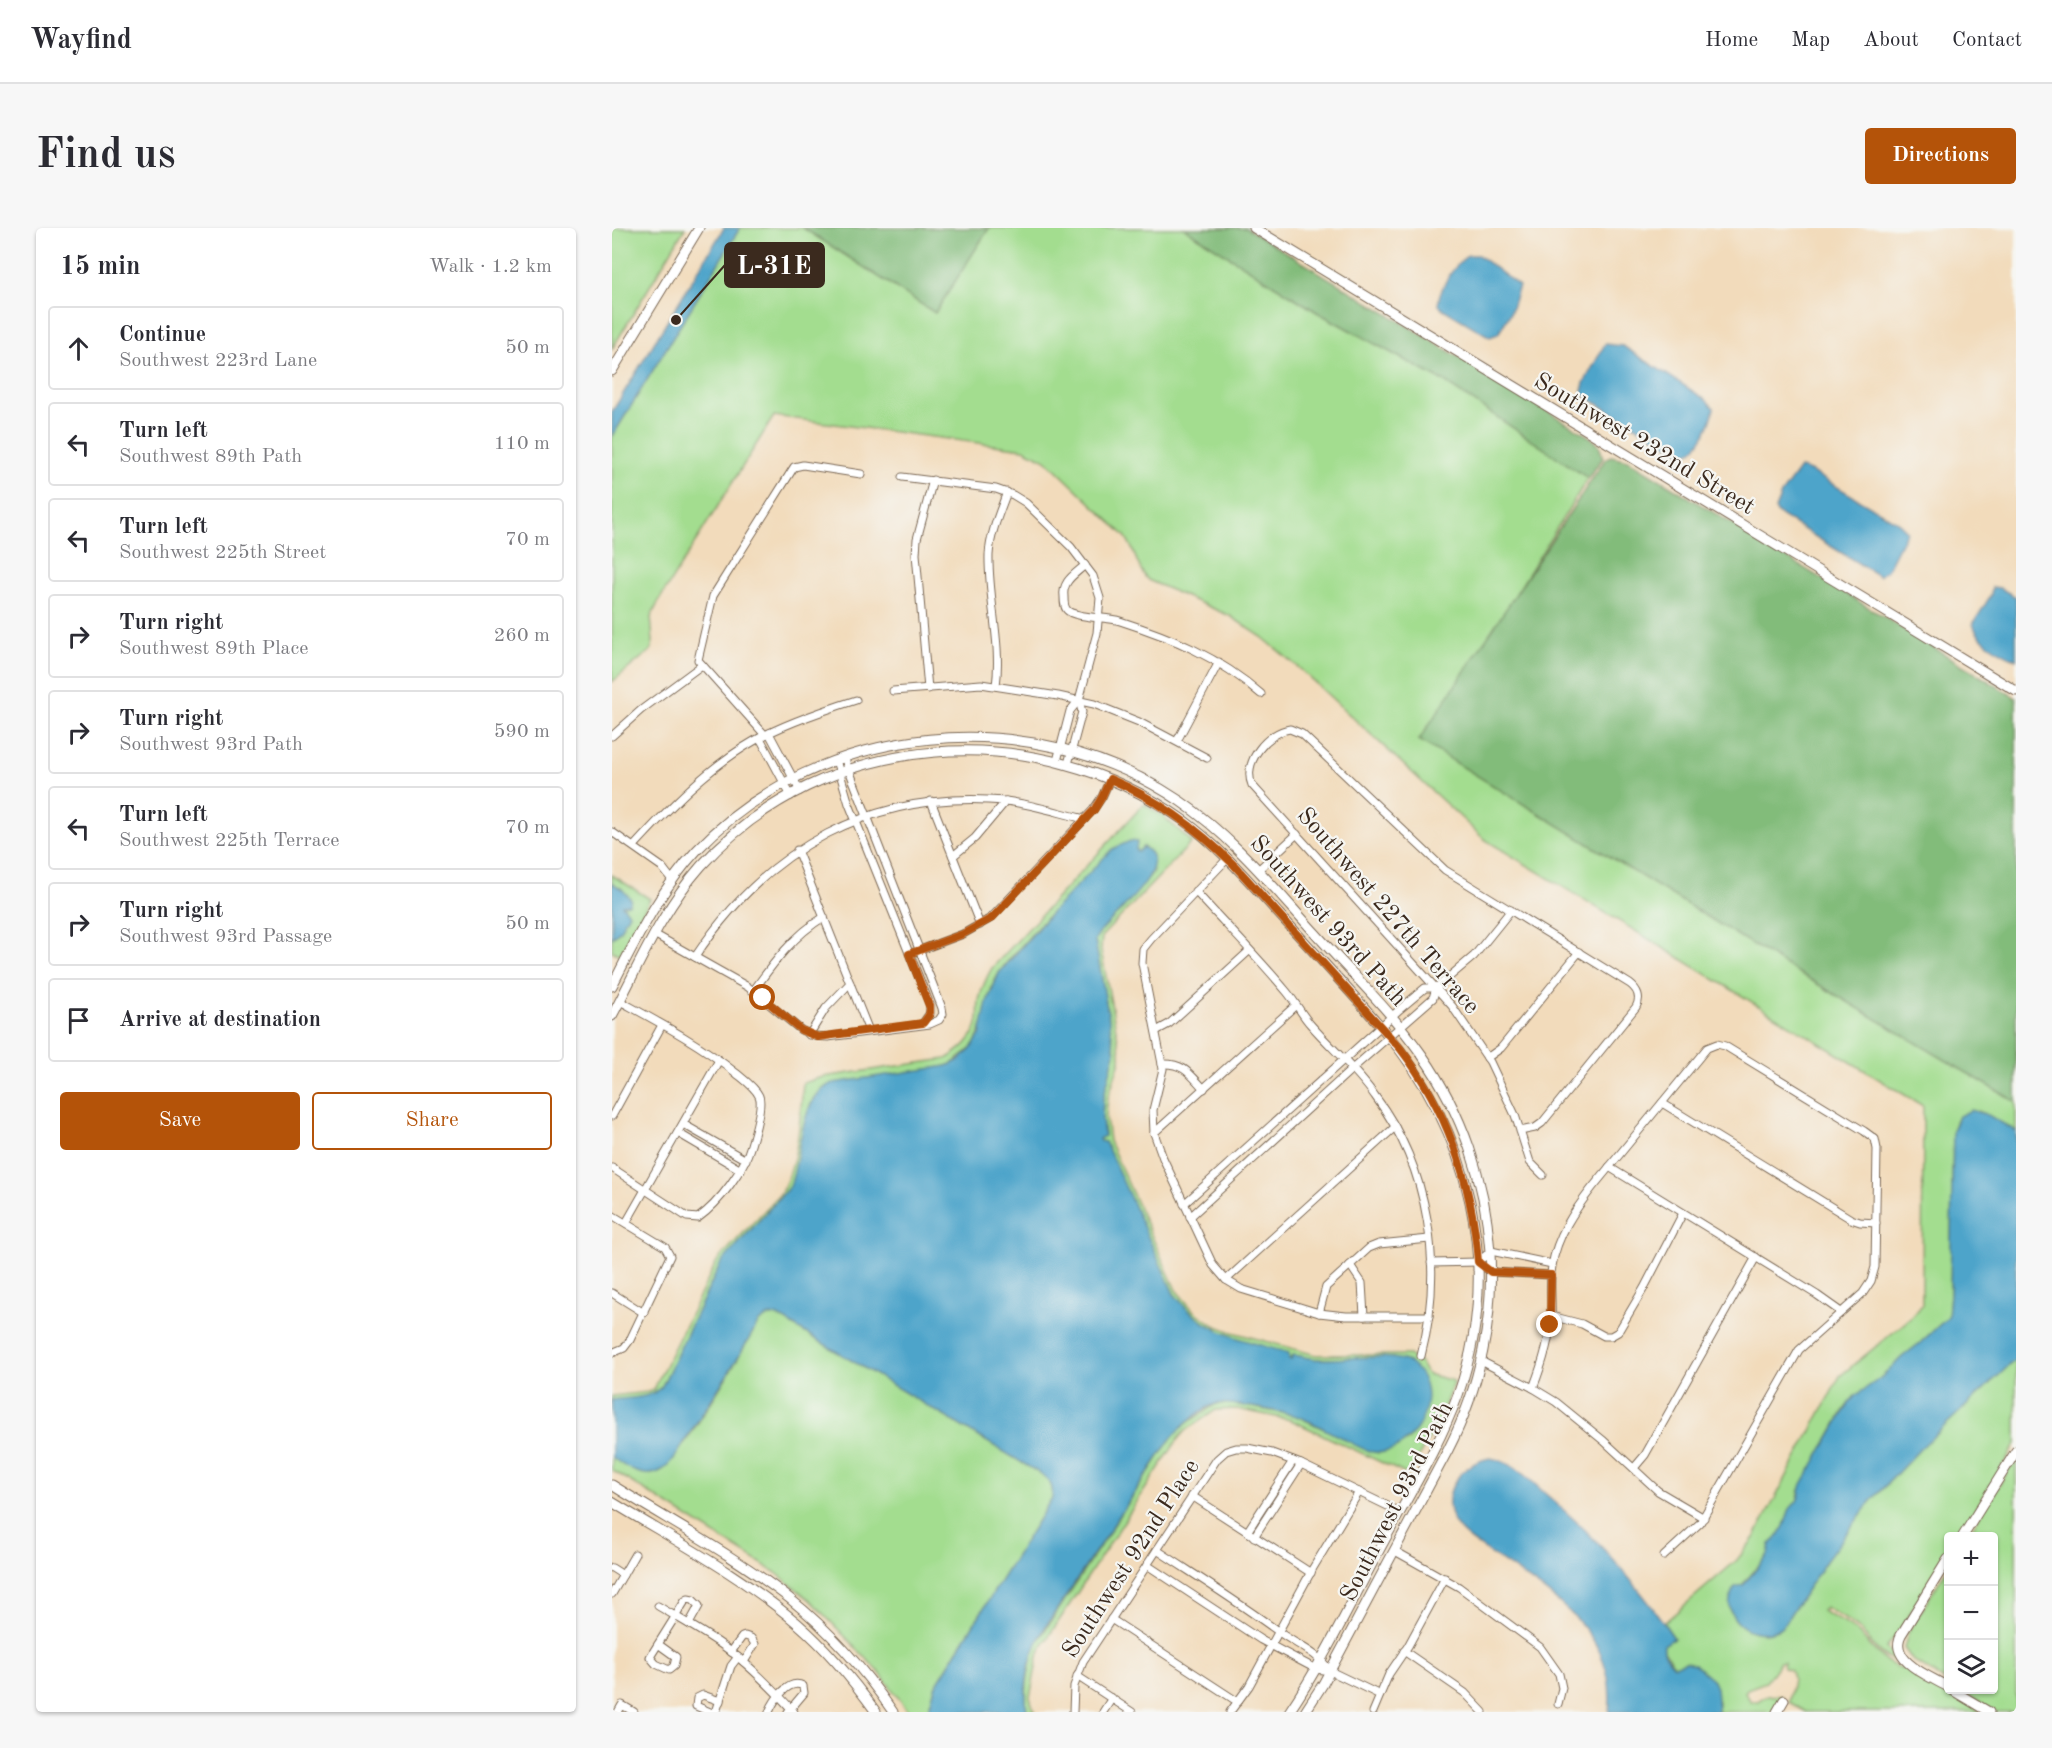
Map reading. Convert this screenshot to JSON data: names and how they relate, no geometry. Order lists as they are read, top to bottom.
{
  "streets": {
    "street": [
      "Southwest 232nd Street",
      "Southwest 227th Terrace",
      "Southwest 93rd Path",
      "Southwest 92nd Place"
    ]
  },
  "places": ["L-31E"],
  "page": {
    "header": "Wayfind",
    "nav": [
      "Home",
      "Map",
      "About",
      "Contact"
    ],
    "buttons": [
      "Directions",
      ["Save", "Share"]
    ],
    "title": "Find us",
    "heading": ["15 min", "Walk · 1.2 km"],
    "list": [
      ["Continue", "Southwest 223rd Lane", "50 m"],
      ["Turn left", "Southwest 89th Path", "110 m"],
      ["Turn left", "Southwest 225th Street", "70 m"],
      ["Turn right", "Southwest 89th Place", "260 m"],
      ["Turn right", "Southwest 93rd Path", "590 m"],
      ["Turn left", "Southwest 225th Terrace", "70 m"],
      ["Turn right", "Southwest 93rd Passage", "50 m"],
      "Arrive at destination"
    ],
    "map_buttons": ["+", "−"]
  }
}
